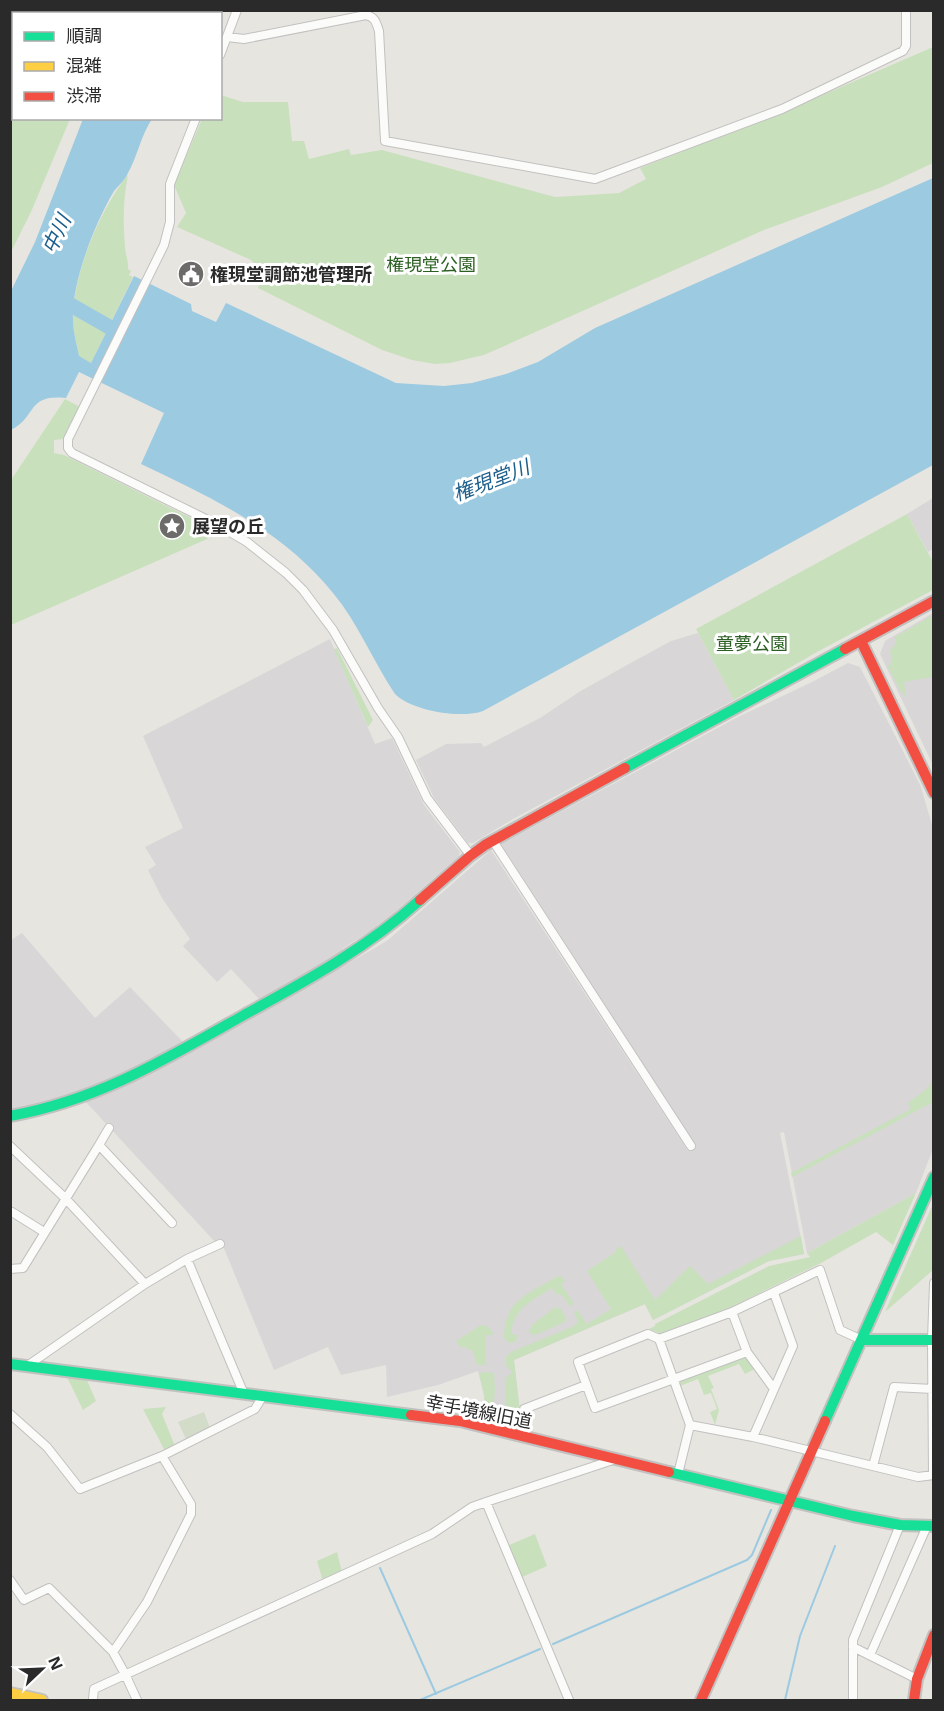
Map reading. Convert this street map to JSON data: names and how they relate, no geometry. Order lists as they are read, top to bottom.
{
  "streets": {
    "street": ["幸手境線旧道"]
  },
  "water": ["中川", "権現堂川"],
  "parks": ["権現堂公園", "童夢公園"],
  "places": {
    "public building": ["権現堂調節池管理所"],
    "place": ["展望の丘"]
  },
  "legend": ["順調", "混雑", "渋滞"],
  "north": "top right"
}
